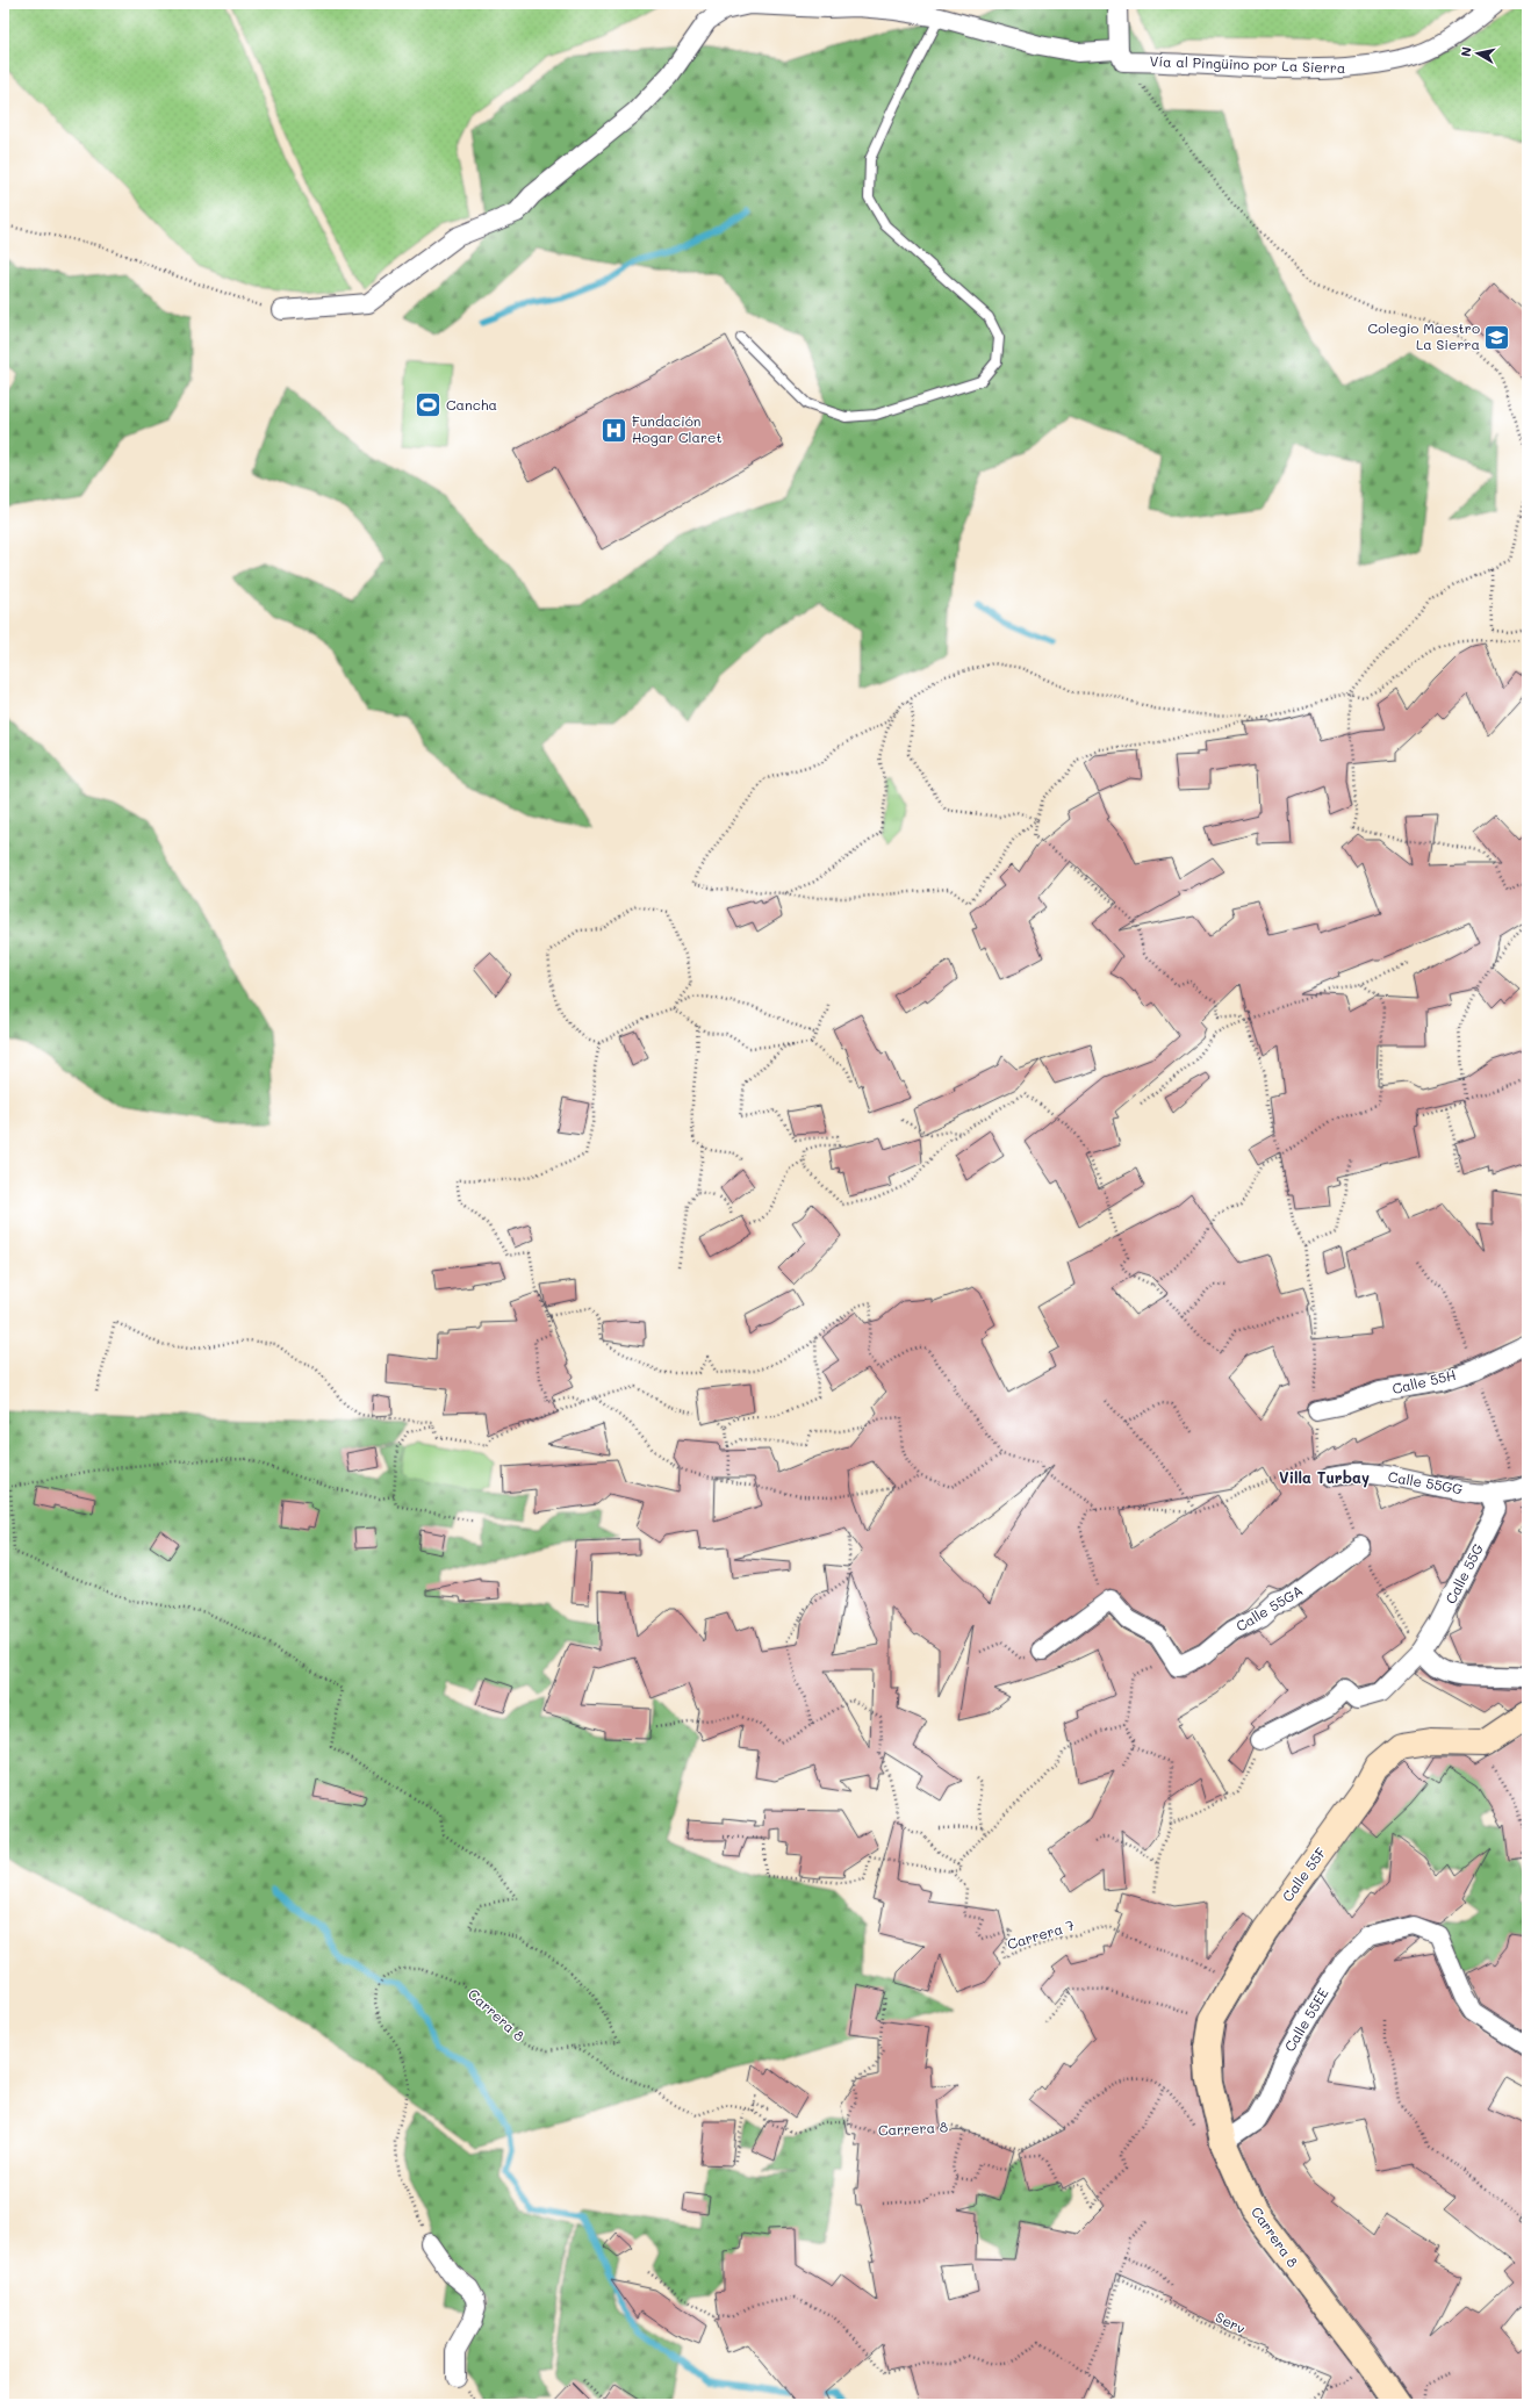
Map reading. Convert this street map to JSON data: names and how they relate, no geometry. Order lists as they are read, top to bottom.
{
  "streets": {
    "street": [
      "Vía al Pingüino por La Sierra",
      "Calle 55H",
      "Calle 55GG",
      "Calle 55G",
      "Calle 55GA",
      "Calle 55F",
      "Carrera 8",
      "Calle 55EE"
    ],
    "path": ["Carrera 7", "Serv"]
  },
  "crossings": [
    ["Calle 55GG", "Calle 55G"],
    ["Calle 55F", "Carrera 7"],
    ["Calle 55F", "Carrera 8"],
    ["Calle 55F", "Calle 55EE"],
    ["Carrera 8", "Calle 55EE"]
  ],
  "districts": ["Villa Turbay"],
  "places": {
    "school or university": ["Colegio Maestro La Sierra"],
    "sports": ["Cancha"],
    "hospital": ["Fundación Hogar Claret"]
  },
  "north": "left"
}
